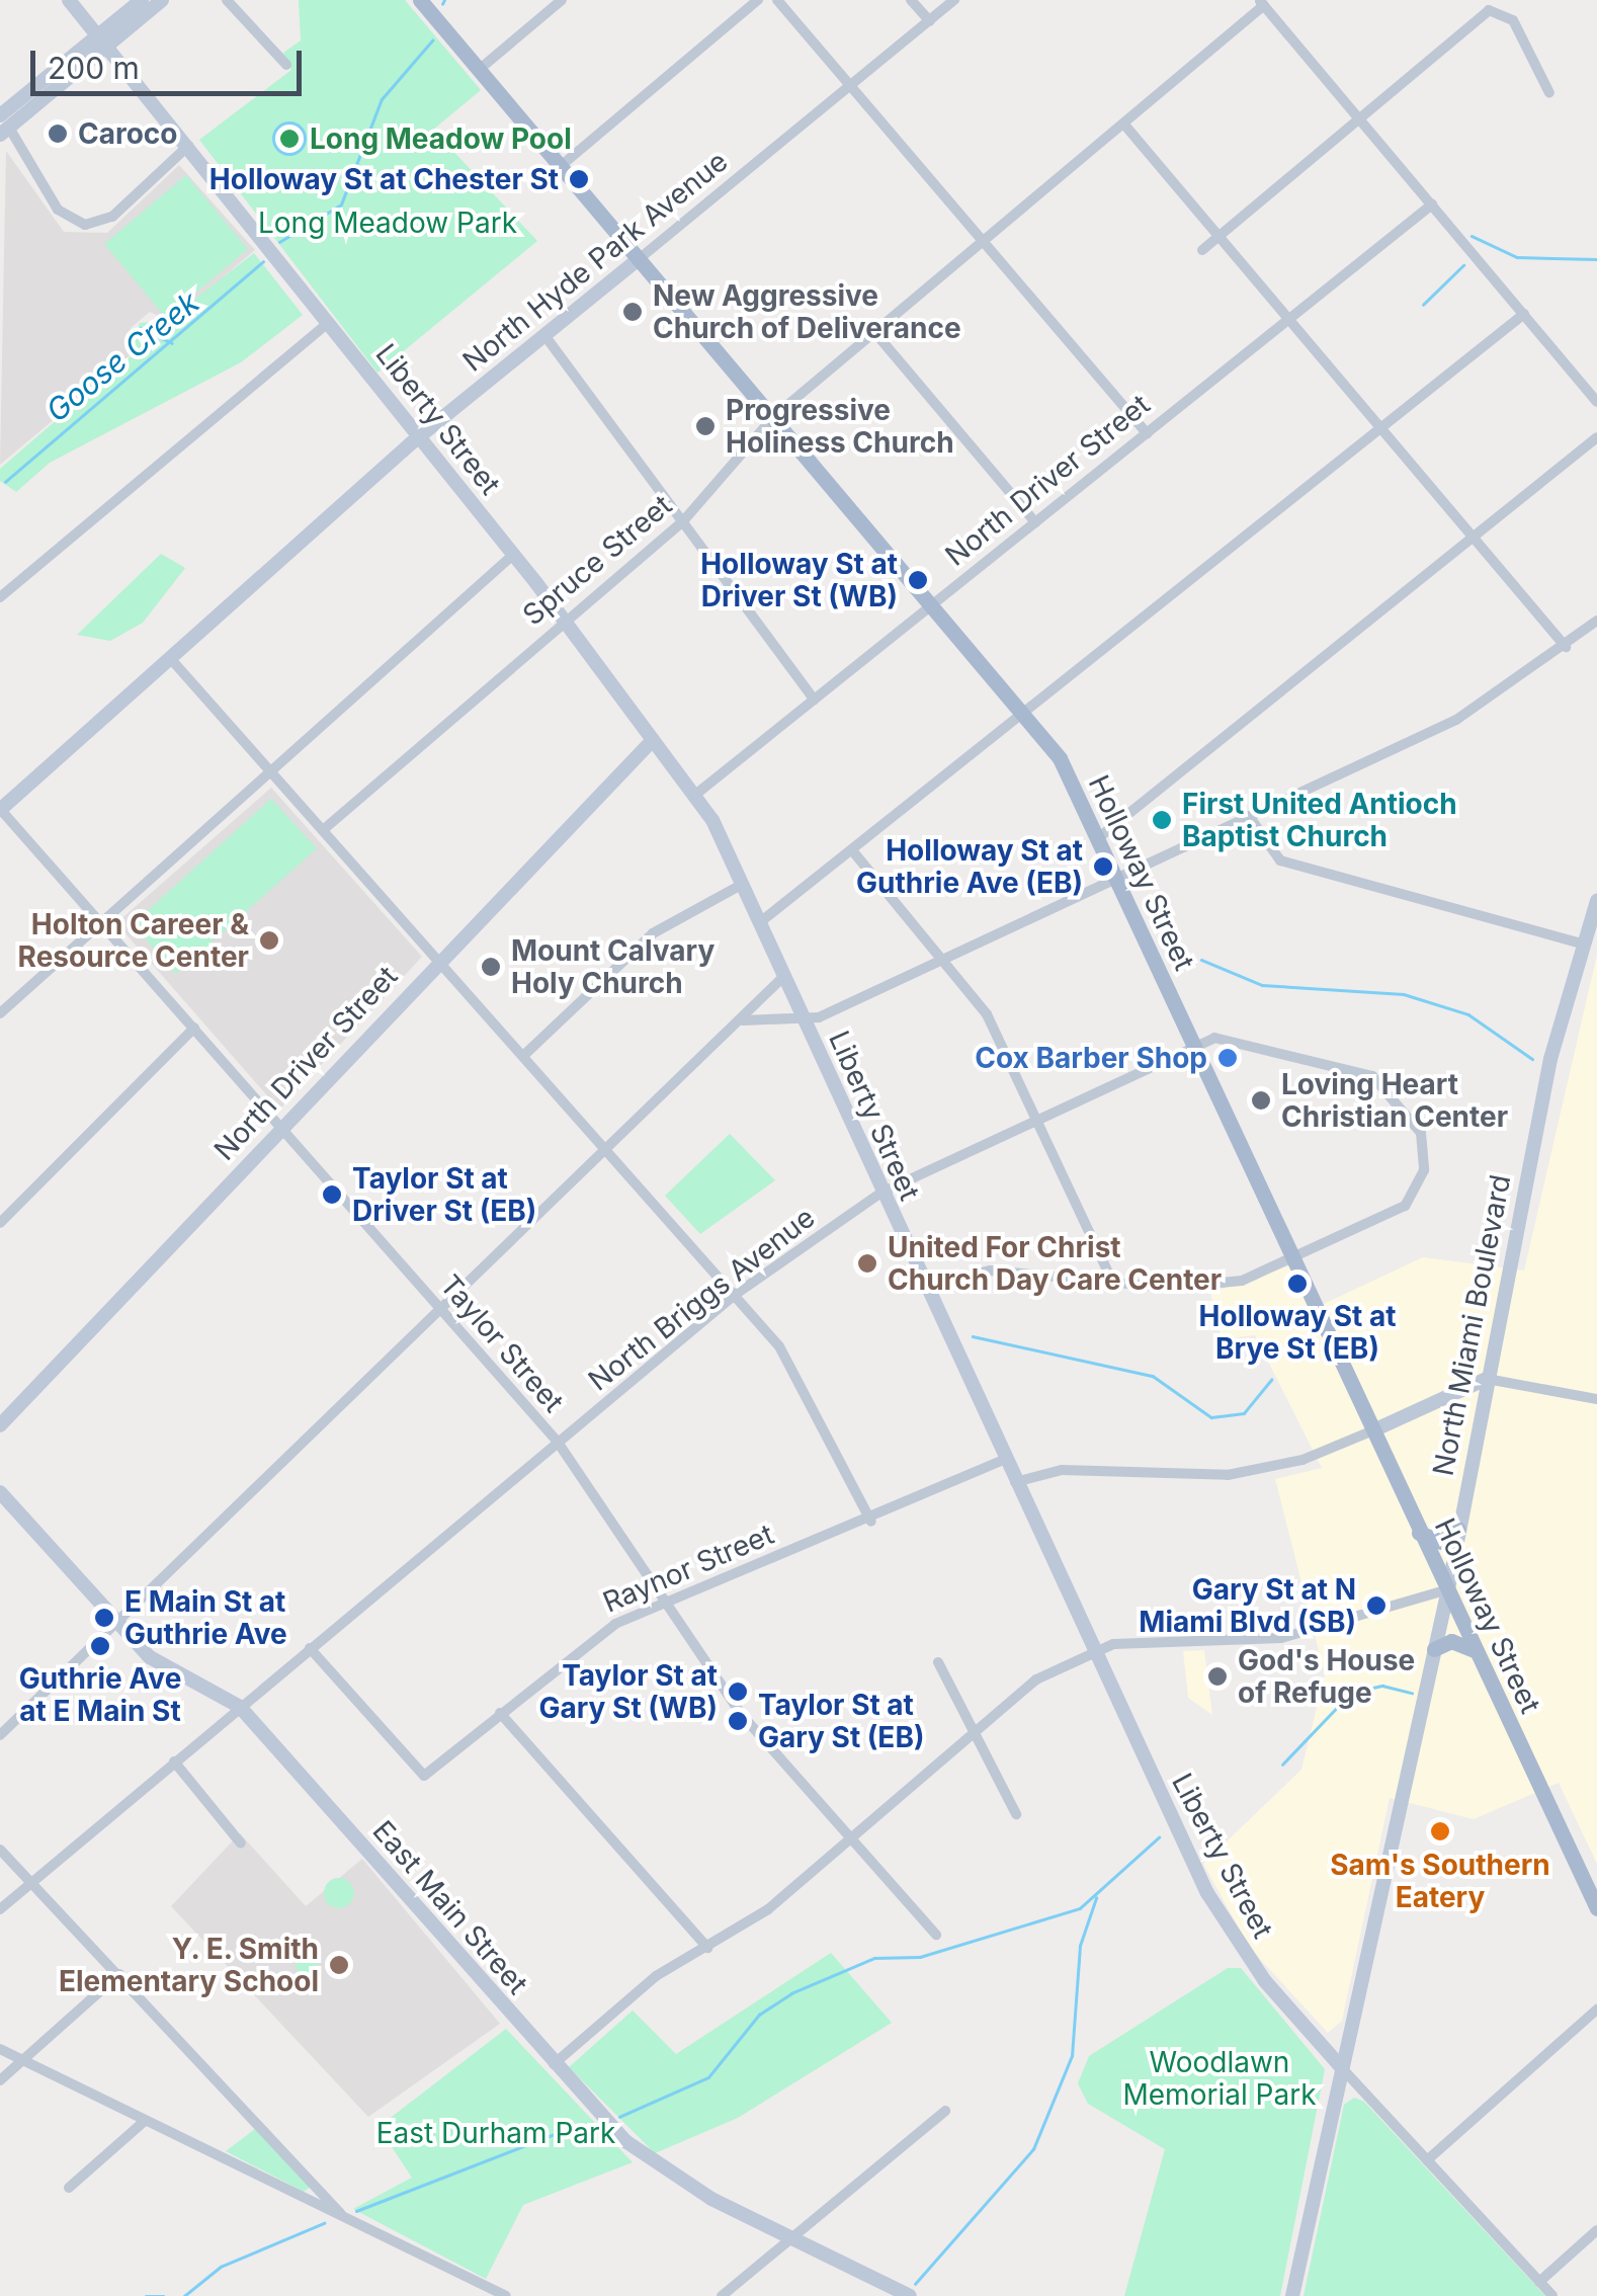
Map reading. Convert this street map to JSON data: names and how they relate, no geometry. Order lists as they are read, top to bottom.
{
  "streets": {
    "main road": ["Holloway Street"],
    "street": [
      "North Hyde Park Avenue",
      "Liberty Street",
      "North Driver Street",
      "Spruce Street",
      "North Briggs Avenue",
      "North Miami Boulevard",
      "Taylor Street",
      "Raynor Street",
      "East Main Street"
    ]
  },
  "crossings": [
    ["North Hyde Park Avenue", "Liberty Street"],
    ["North Hyde Park Avenue", "Holloway Street"],
    ["North Hyde Park Avenue", "Taylor Street"],
    ["Liberty Street", "North Driver Street"],
    ["Liberty Street", "Spruce Street"],
    ["Liberty Street", "North Briggs Avenue"],
    ["Liberty Street", "North Miami Boulevard"],
    ["Liberty Street", "Raynor Street"],
    ["North Driver Street", "Holloway Street"],
    ["North Driver Street", "Taylor Street"],
    ["Spruce Street", "Holloway Street"],
    ["Holloway Street", "North Briggs Avenue"],
    ["Holloway Street", "North Miami Boulevard"],
    ["North Briggs Avenue", "Taylor Street"],
    ["North Briggs Avenue", "Raynor Street"],
    ["North Briggs Avenue", "East Main Street"],
    ["Taylor Street", "Raynor Street"]
  ],
  "water": ["Goose Creek"],
  "parks": ["Long Meadow Park", "Woodlawn Memorial Park", "East Durham Park"],
  "places": [
    "Caroco",
    "Long Meadow Pool",
    "Holloway St at Chester St",
    "New Aggressive Church of Deliverance",
    "Progressive Holiness Church",
    "Holloway St at Driver St (WB)",
    "First United Antioch Baptist Church",
    "Holloway St at Guthrie Ave (EB)",
    "Holton Career & Resource Center",
    "Mount Calvary Holy Church",
    "Cox Barber Shop",
    "Loving Heart Christian Center",
    "Taylor St at Driver St (EB)",
    "United For Christ Church Day Care Center",
    "Holloway St at Brye St (EB)",
    "Gary St at N Miami Blvd (SB)",
    "E Main St at Guthrie Ave",
    "Guthrie Ave at E Main St",
    "God's House of Refuge",
    "Taylor St at Gary St (WB)",
    "Taylor St at Gary St (EB)",
    "Sam's Southern Eatery",
    "Y. E. Smith Elementary School"
  ],
  "scale_bar": "200 m"
}
